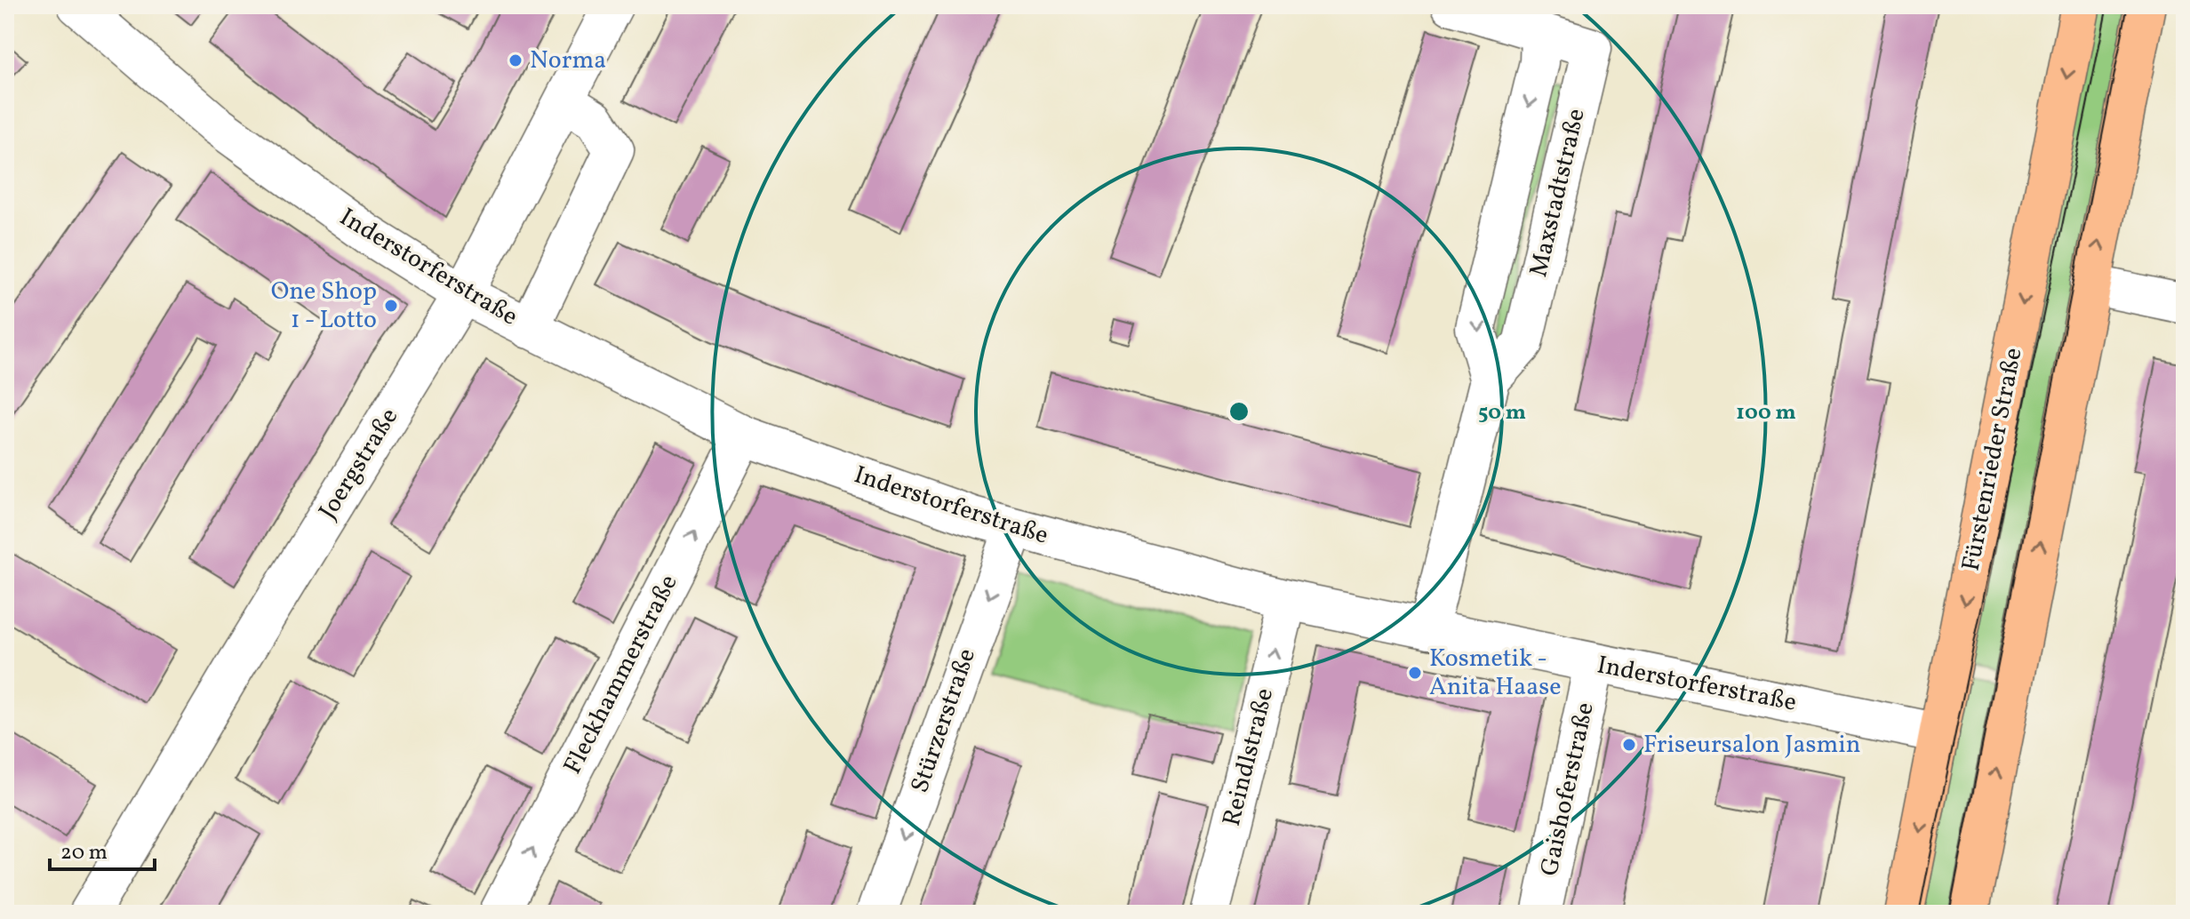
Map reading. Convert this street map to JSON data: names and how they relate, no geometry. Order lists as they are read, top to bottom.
{
  "streets": {
    "main road": ["Fürstenrieder Straße"],
    "street": [
      "Maxstadtstraße",
      "Inderstorferstraße",
      "Joergstraße",
      "Fleckhammerstraße",
      "Stürzerstraße",
      "Reindlstraße",
      "Gaishoferstraße"
    ]
  },
  "crossings": [
    ["Maxstadtstraße", "Inderstorferstraße"],
    ["Inderstorferstraße", "Fürstenrieder Straße"],
    ["Inderstorferstraße", "Joergstraße"],
    ["Inderstorferstraße", "Fleckhammerstraße"],
    ["Inderstorferstraße", "Stürzerstraße"],
    ["Inderstorferstraße", "Reindlstraße"],
    ["Inderstorferstraße", "Gaishoferstraße"]
  ],
  "one_way": ["Fleckhammerstraße", "Stürzerstraße", "Reindlstraße"],
  "places": [
    "Norma",
    "One Shop 1 - Lotto",
    "Kosmetik - Anita Haase",
    "Friseursalon Jasmin"
  ],
  "scale_bar": "20 m",
  "rings": ["50 m", "100 m"]
}
